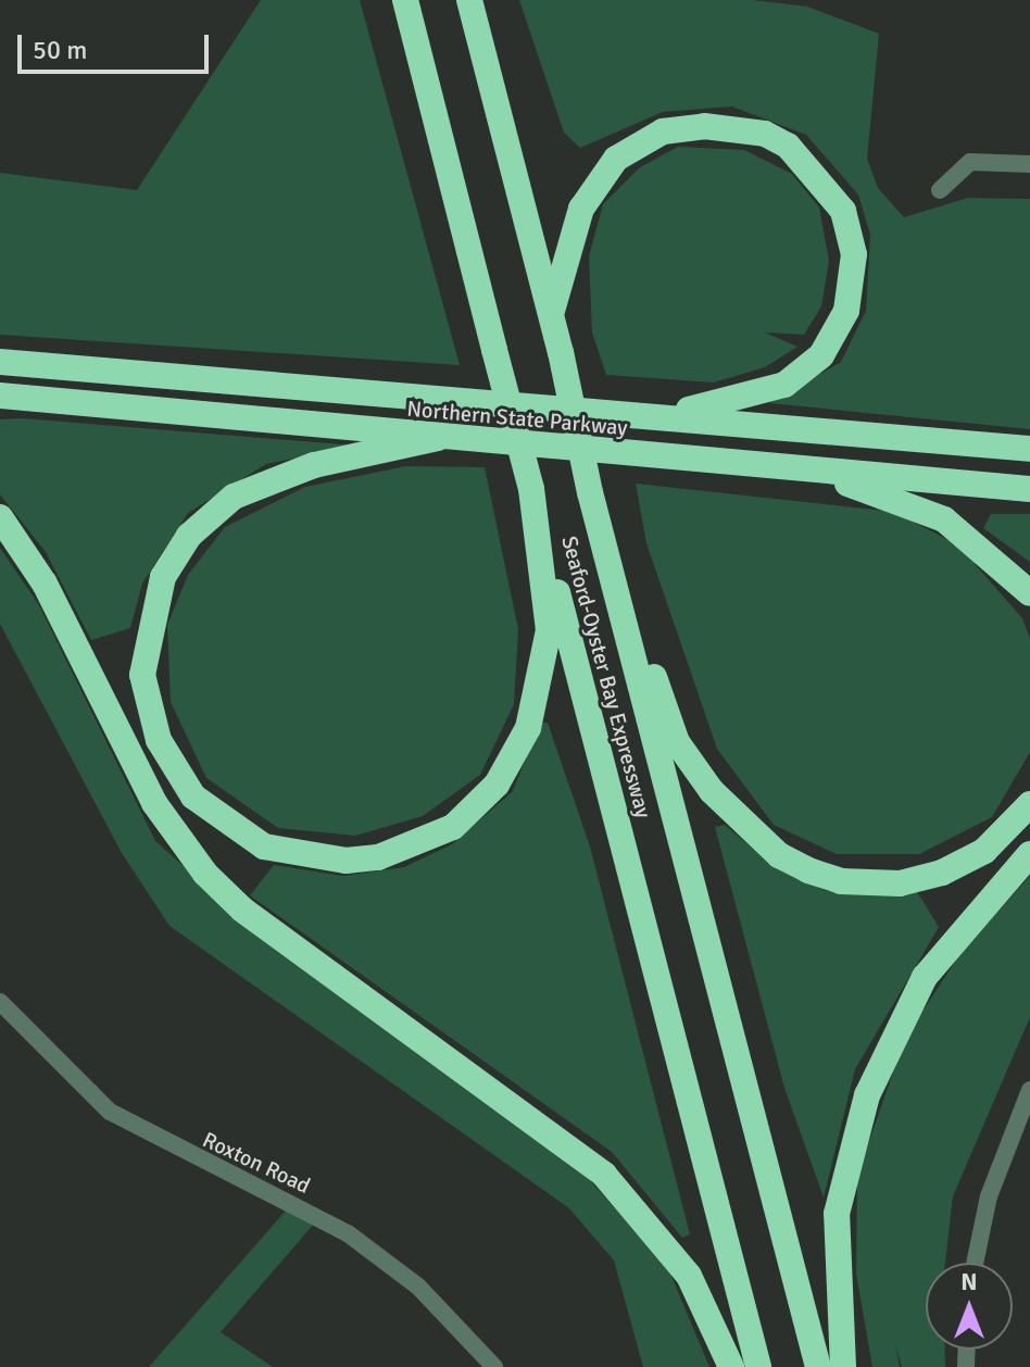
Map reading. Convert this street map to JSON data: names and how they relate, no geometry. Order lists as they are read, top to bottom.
{
  "streets": {
    "highway": ["Northern State Parkway", "Seaford-Oyster Bay Expressway"],
    "street": ["Roxton Road"]
  },
  "scale_bar": "50 m",
  "north": "top"
}
